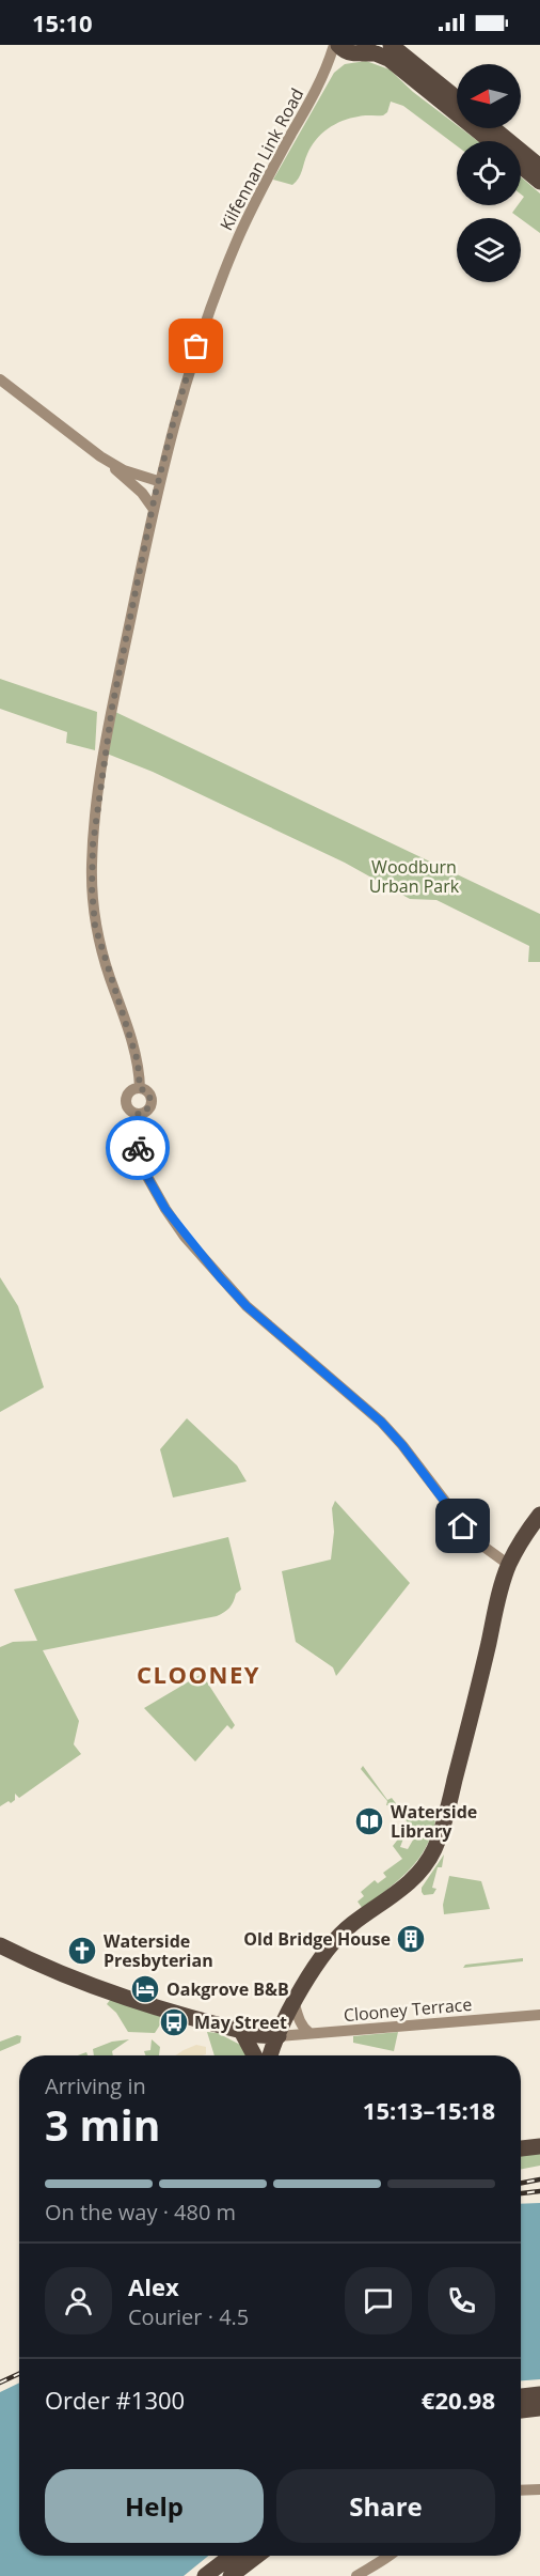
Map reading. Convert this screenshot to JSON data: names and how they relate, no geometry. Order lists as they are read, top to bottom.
{
  "streets": {
    "main road": ["Kilfennan Link Road", "Clooney Terrace"]
  },
  "districts": ["CLOONEY"],
  "parks": ["Woodburn Urban Park"],
  "places": {
    "library": ["Waterside Library"],
    "building": ["Old Bridge House"],
    "church": ["Waterside Presbyterian"],
    "hotel": ["Oakgrove B&B"],
    "bus stop": ["May Street"]
  },
  "north": "left",
  "page": {
    "status": "15:10",
    "heading": ["3 min", "Arriving in", "15:13–15:18"],
    "panel": [
      "Alex",
      "Courier · 4.5",
      "Order #1300",
      "€20.98"
    ],
    "bar": "On the way · 480 m",
    "buttons": ["Help", "Share"]
  }
}
